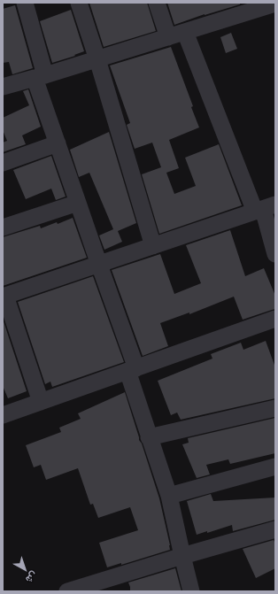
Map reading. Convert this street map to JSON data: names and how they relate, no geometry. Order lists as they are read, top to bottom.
{
  "north": "bottom right"
}
